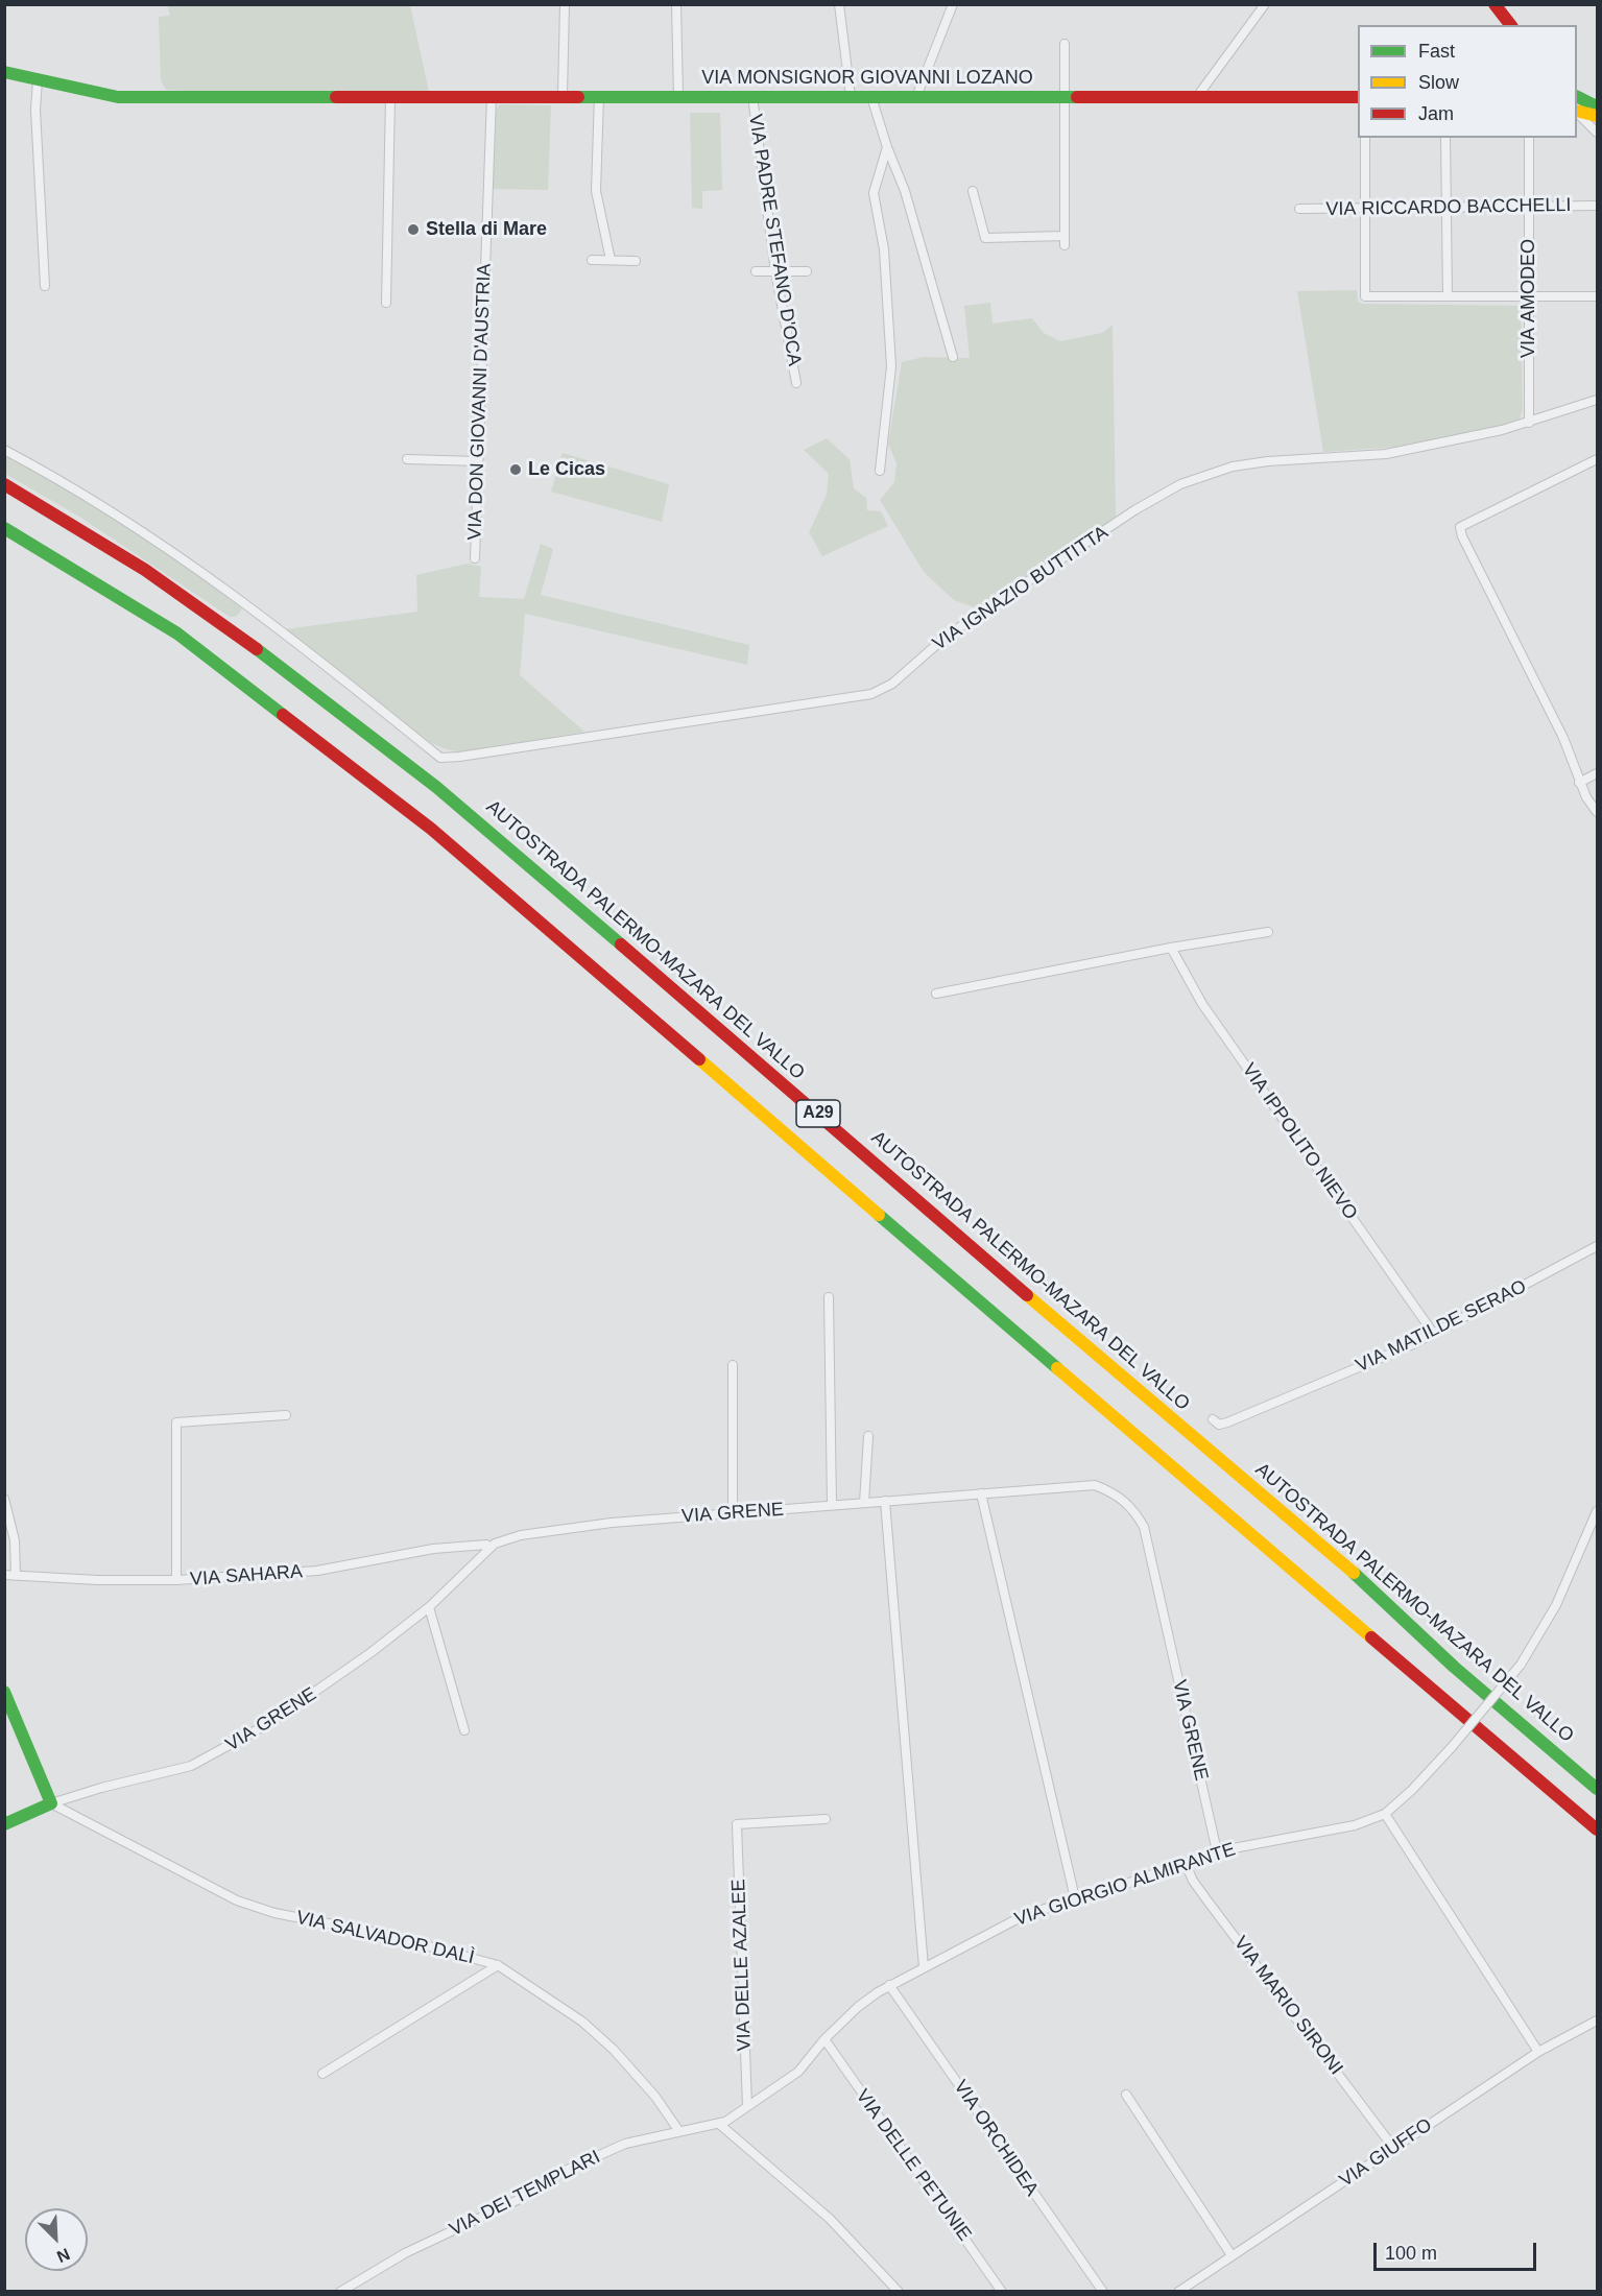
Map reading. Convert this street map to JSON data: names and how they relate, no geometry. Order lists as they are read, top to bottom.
{
  "streets": {
    "main road": ["VIA MONSIGNOR GIOVANNI LOZANO", "AUTOSTRADA PALERMO-MAZARA DEL VALLO", "A29"],
    "street": [
      "VIA RICCARDO BACCHELLI",
      "VIA PADRE STEFANO D'OCA",
      "VIA AMODEO",
      "VIA DON GIOVANNI D'AUSTRIA",
      "VIA IGNAZIO BUTTITTA",
      "VIA IPPOLITO NIEVO",
      "VIA MATILDE SERAO",
      "VIA GRENE",
      "VIA SAHARA",
      "VIA GIORGIO ALMIRANTE",
      "VIA SALVADOR DALÌ",
      "VIA DELLE AZALEE",
      "VIA MARIO SIRONI",
      "VIA ORCHIDEA",
      "VIA GIUFFO",
      "VIA DELLE PETUNIE",
      "VIA DEI TEMPLARI"
    ]
  },
  "crossings": [
    ["VIA MONSIGNOR GIOVANNI LOZANO", "VIA PADRE STEFANO D'OCA"],
    ["VIA MONSIGNOR GIOVANNI LOZANO", "VIA DON GIOVANNI D'AUSTRIA"],
    ["VIA RICCARDO BACCHELLI", "VIA AMODEO"],
    ["VIA AMODEO", "VIA IGNAZIO BUTTITTA"],
    ["VIA IPPOLITO NIEVO", "VIA MATILDE SERAO"],
    ["VIA GRENE", "VIA GIORGIO ALMIRANTE"],
    ["VIA GRENE", "VIA SALVADOR DALÌ"],
    ["VIA GIORGIO ALMIRANTE", "VIA DELLE AZALEE"],
    ["VIA GIORGIO ALMIRANTE", "VIA MARIO SIRONI"],
    ["VIA GIORGIO ALMIRANTE", "VIA ORCHIDEA"],
    ["VIA GIORGIO ALMIRANTE", "VIA DELLE PETUNIE"],
    ["VIA GIORGIO ALMIRANTE", "VIA DEI TEMPLARI"],
    ["VIA SALVADOR DALÌ", "VIA DEI TEMPLARI"],
    ["VIA MARIO SIRONI", "VIA GIUFFO"]
  ],
  "places": ["Stella di Mare", "Le Cicas"],
  "legend": ["Fast", "Slow", "Jam"],
  "scale_bar": "100 m",
  "north": "bottom right"
}
